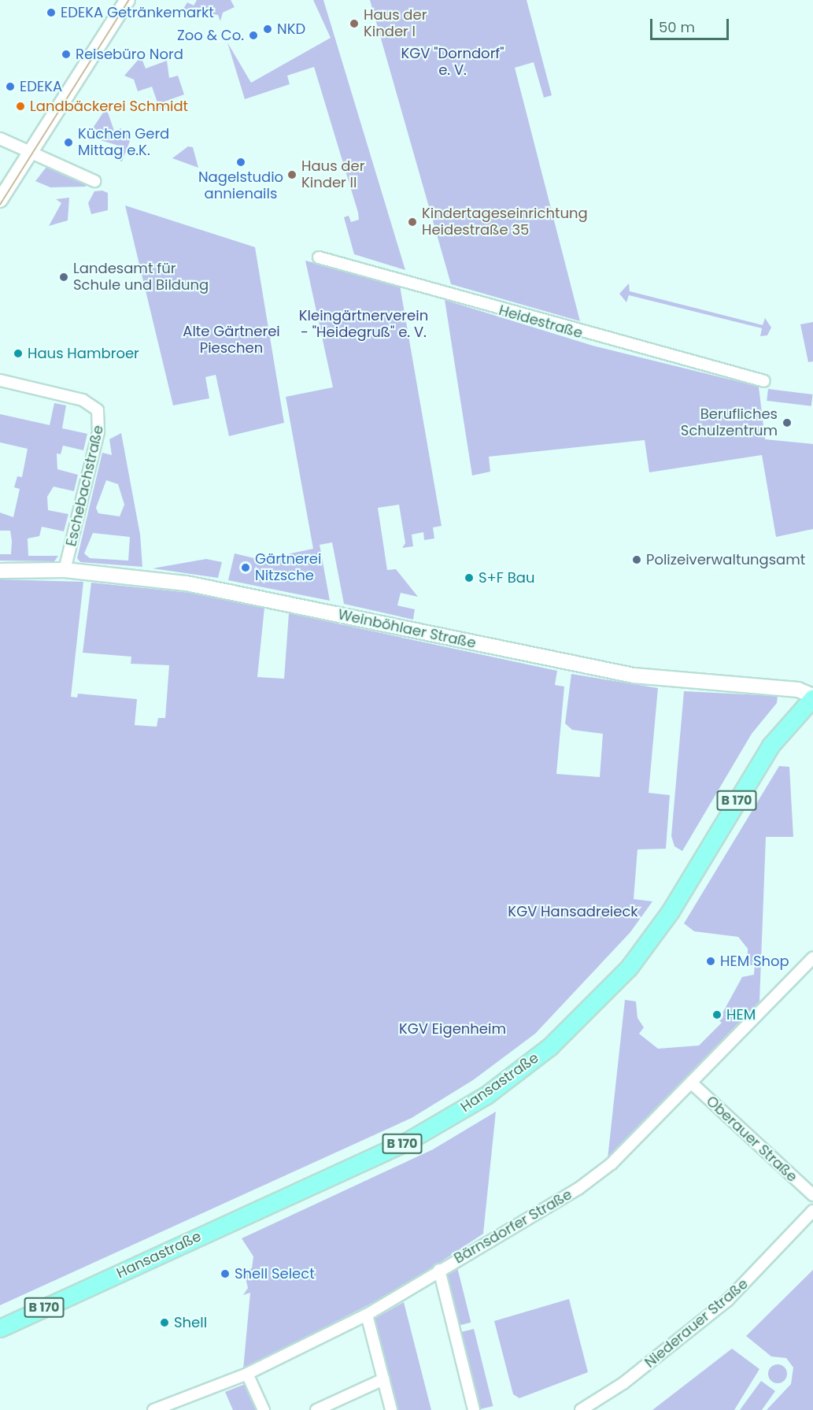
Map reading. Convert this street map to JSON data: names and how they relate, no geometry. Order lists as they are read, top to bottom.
{
  "streets": {
    "main road": ["B 170", "Hansastraße"],
    "street": [
      "Heidestraße",
      "Eschebachstraße",
      "Weinböhlaer Straße",
      "Oberauer Straße",
      "Bärnsdorfer Straße",
      "Niederauer Straße"
    ]
  },
  "crossings": [
    ["Eschebachstraße", "Weinböhlaer Straße"],
    ["Weinböhlaer Straße", "Hansastraße"],
    ["Oberauer Straße", "Bärnsdorfer Straße"]
  ],
  "parks": [
    "KGV \"Dorndorf\" e. V.",
    "Kleingärtnerverein - \"Heidegruß\" e. V.",
    "Alte Gärtnerei Pieschen",
    "KGV Hansadreieck",
    "KGV Eigenheim"
  ],
  "places": [
    "EDEKA Getränkemarkt",
    "Haus der Kinder I",
    "NKD",
    "Zoo & Co.",
    "Reisebüro Nord",
    "EDEKA",
    "Landbäckerei Schmidt",
    "Küchen Gerd Mittag e.K.",
    "Nagelstudio annienails",
    "Haus der Kinder II",
    "Kindertageseinrichtung Heidestraße 35",
    "Landesamt für Schule und Bildung",
    "Haus Hambroer",
    "Berufliches Schulzentrum",
    "Polizeiverwaltungsamt",
    "Gärtnerei Nitzsche",
    "S+F Bau",
    "HEM Shop",
    "HEM",
    "Shell Select",
    "Shell"
  ],
  "scale_bar": "50 m"
}
